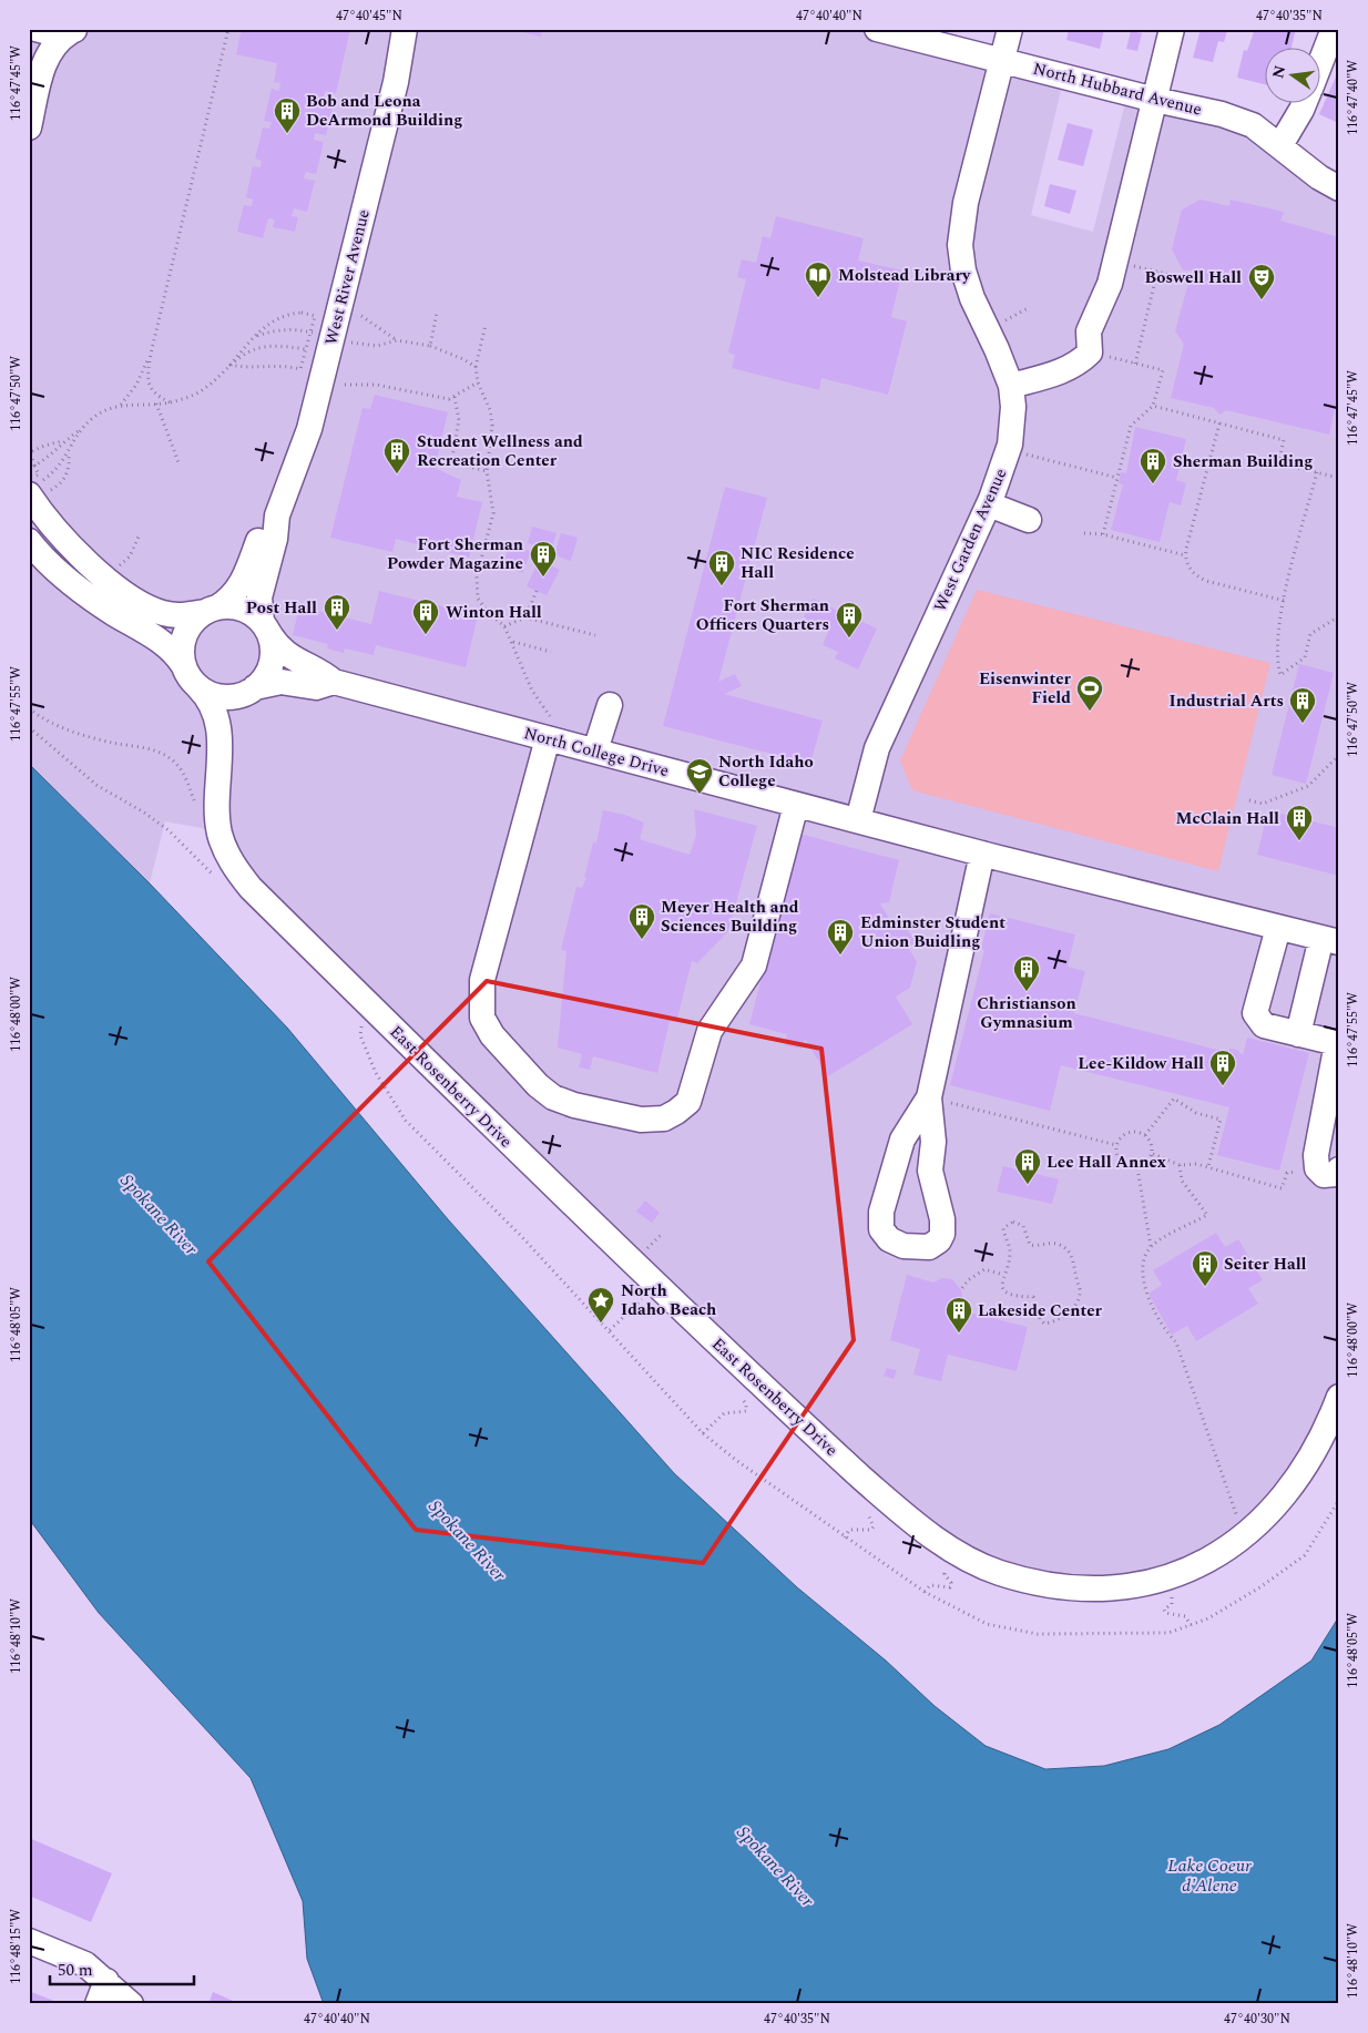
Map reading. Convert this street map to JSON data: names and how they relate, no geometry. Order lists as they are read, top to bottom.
{
  "streets": {
    "street": [
      "North Hubbard Avenue",
      "West River Avenue",
      "West Garden Avenue",
      "North College Drive",
      "East Rosenberry Drive"
    ]
  },
  "crossings": [
    ["North Hubbard Avenue", "West Garden Avenue"],
    ["West River Avenue", "North College Drive"],
    ["West River Avenue", "East Rosenberry Drive"],
    ["West Garden Avenue", "North College Drive"],
    ["North College Drive", "East Rosenberry Drive"]
  ],
  "water": ["Spokane River", "Lake Coeur d'Alene"],
  "places": {
    "building": [
      "Bob and Leona DeArmond Building",
      "Student Wellness and Recreation Center",
      "Sherman Building",
      "Fort Sherman Powder Magazine",
      "NIC Residence Hall",
      "Post Hall",
      "Winton Hall",
      "Fort Sherman Officers Quarters",
      "Industrial Arts",
      "McClain Hall",
      "Meyer Health and Sciences Building",
      "Edminster Student Union Buidling",
      "Christianson Gymnasium",
      "Lee-Kildow Hall",
      "Lee Hall Annex",
      "Seiter Hall",
      "Lakeside Center"
    ],
    "library": ["Molstead Library"],
    "theatre": ["Boswell Hall"],
    "sports": ["Eisenwinter Field"],
    "school or university": ["North Idaho College"],
    "place": ["North Idaho Beach"]
  },
  "scale_bar": "50 m",
  "north": "left",
  "coordinates": [
    "47°40'45\"N",
    "47°40'40\"N",
    "47°40'35\"N",
    "116°47'45\"W",
    "116°47'40\"W",
    "116°47'50\"W",
    "116°47'55\"W",
    "116°48'00\"W",
    "116°48'05\"W",
    "116°48'10\"W",
    "116°48'15\"W",
    "47°40'30\"N"
  ]
}
